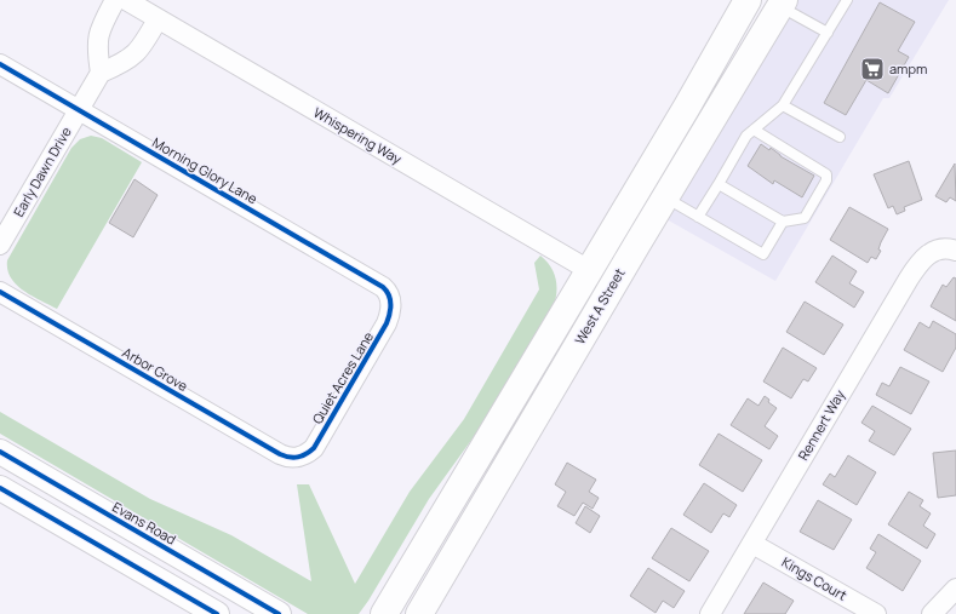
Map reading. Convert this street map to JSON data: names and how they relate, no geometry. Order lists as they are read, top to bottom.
{
  "streets": {
    "main road": ["West A Street"],
    "street": [
      "Whispering Way",
      "Morning Glory Lane",
      "Early Dawn Drive",
      "Arbor Grove",
      "Quiet Acres Lane",
      "Rennert Way",
      "Evans Road",
      "Kings Court"
    ]
  },
  "crossings": [
    ["Whispering Way", "West A Street"],
    ["Morning Glory Lane", "Early Dawn Drive"],
    ["Morning Glory Lane", "Quiet Acres Lane"],
    ["Arbor Grove", "Quiet Acres Lane"],
    ["Rennert Way", "Kings Court"]
  ],
  "places": {
    "supermarket": ["ampm"]
  }
}
